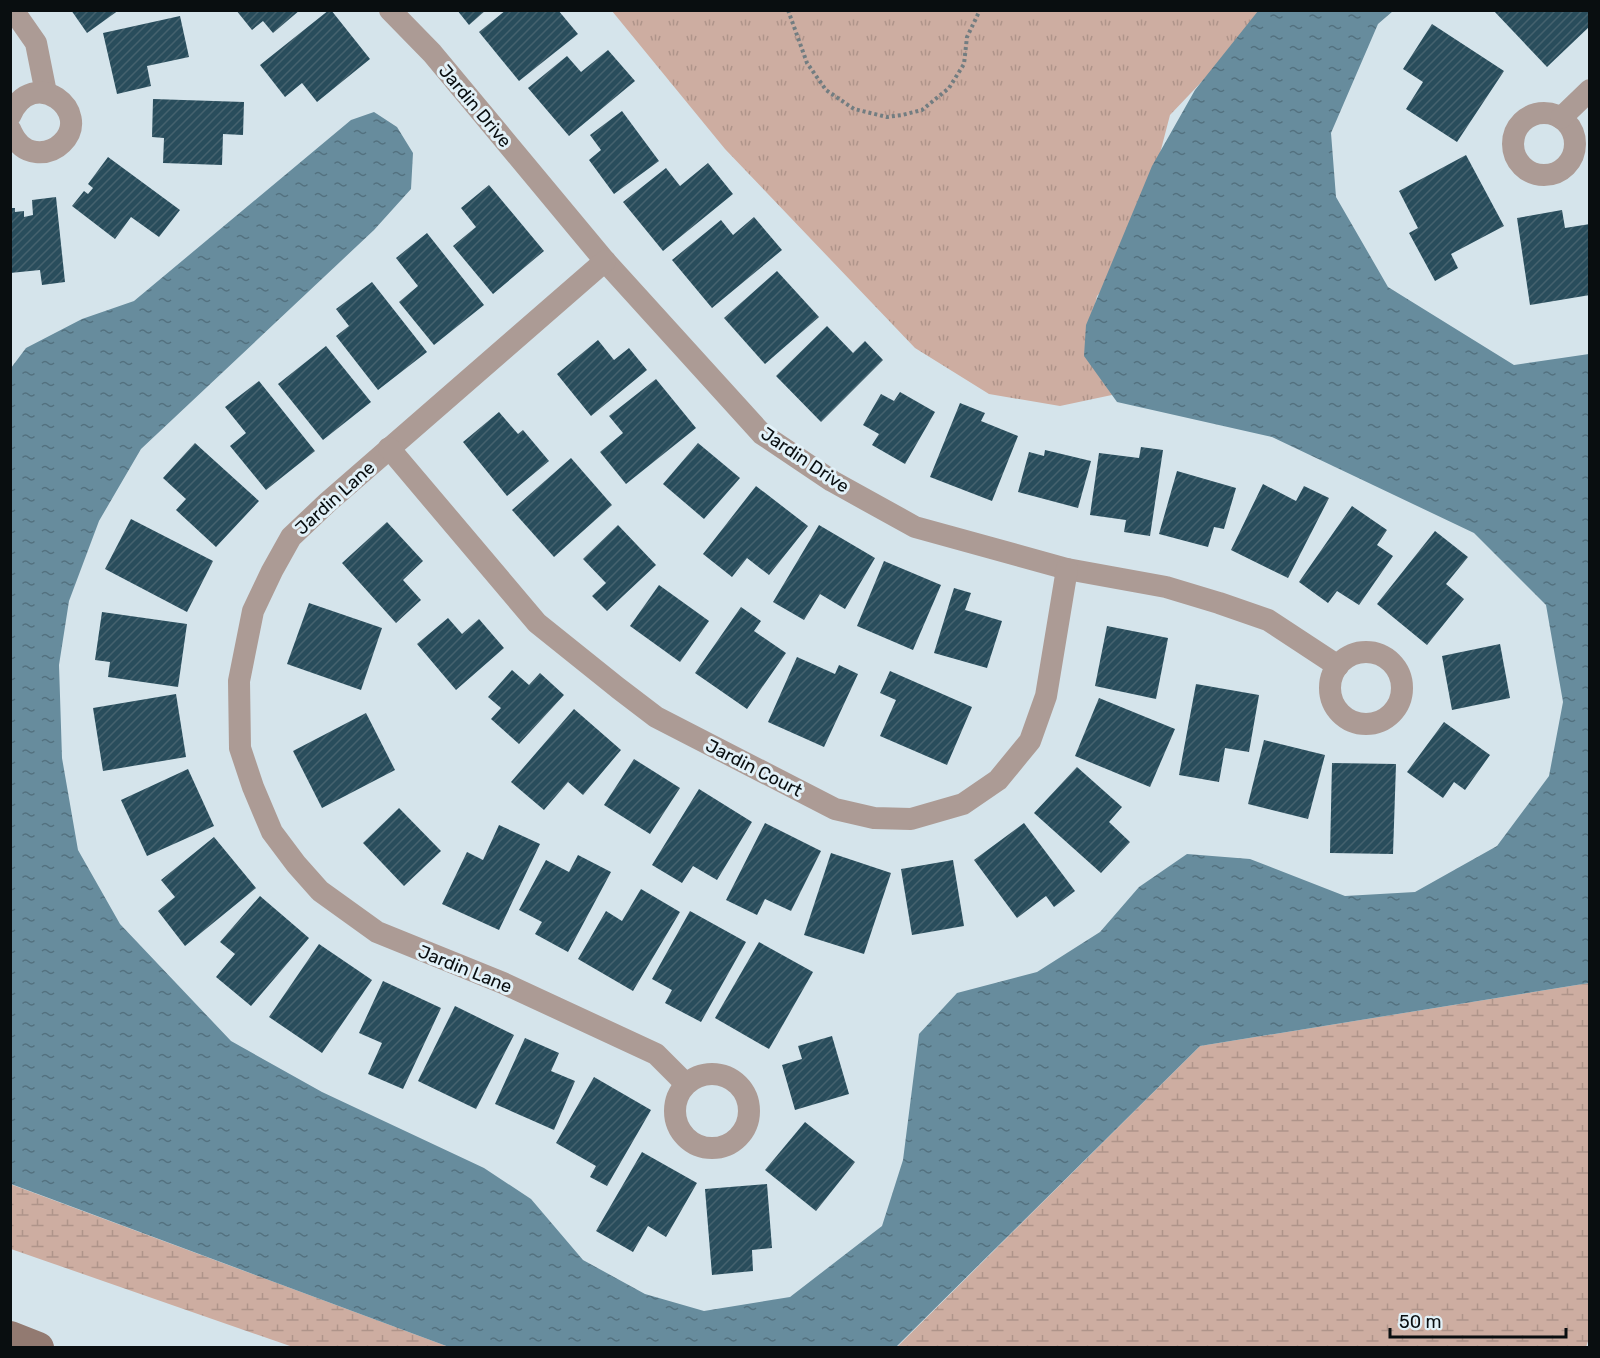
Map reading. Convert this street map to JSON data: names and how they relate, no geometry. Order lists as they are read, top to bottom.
{
  "streets": {
    "street": ["Jardin Drive", "Jardin Lane", "Jardin Court"]
  },
  "crossings": [
    ["Jardin Drive", "Jardin Lane"],
    ["Jardin Drive", "Jardin Court"],
    ["Jardin Lane", "Jardin Court"]
  ],
  "scale_bar": "50 m"
}
